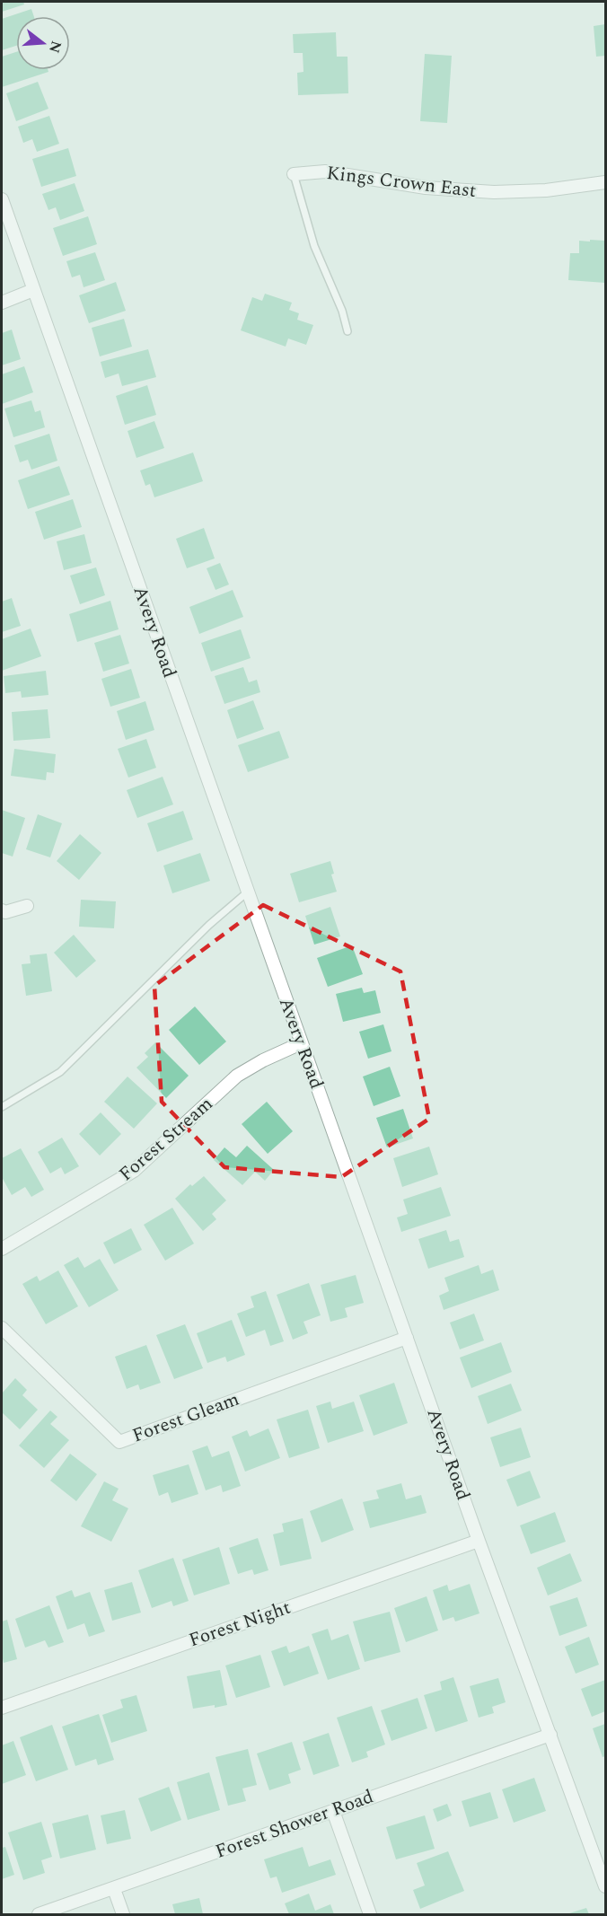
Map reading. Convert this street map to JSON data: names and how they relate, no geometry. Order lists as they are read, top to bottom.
{
  "streets": {
    "street": [
      "Kings Crown East",
      "Avery Road",
      "Forest Stream",
      "Forest Gleam",
      "Forest Night",
      "Forest Shower Road"
    ]
  },
  "crossings": [
    ["Avery Road", "Forest Stream"],
    ["Avery Road", "Forest Gleam"],
    ["Avery Road", "Forest Night"],
    ["Avery Road", "Forest Shower Road"]
  ],
  "north": "right"
}
